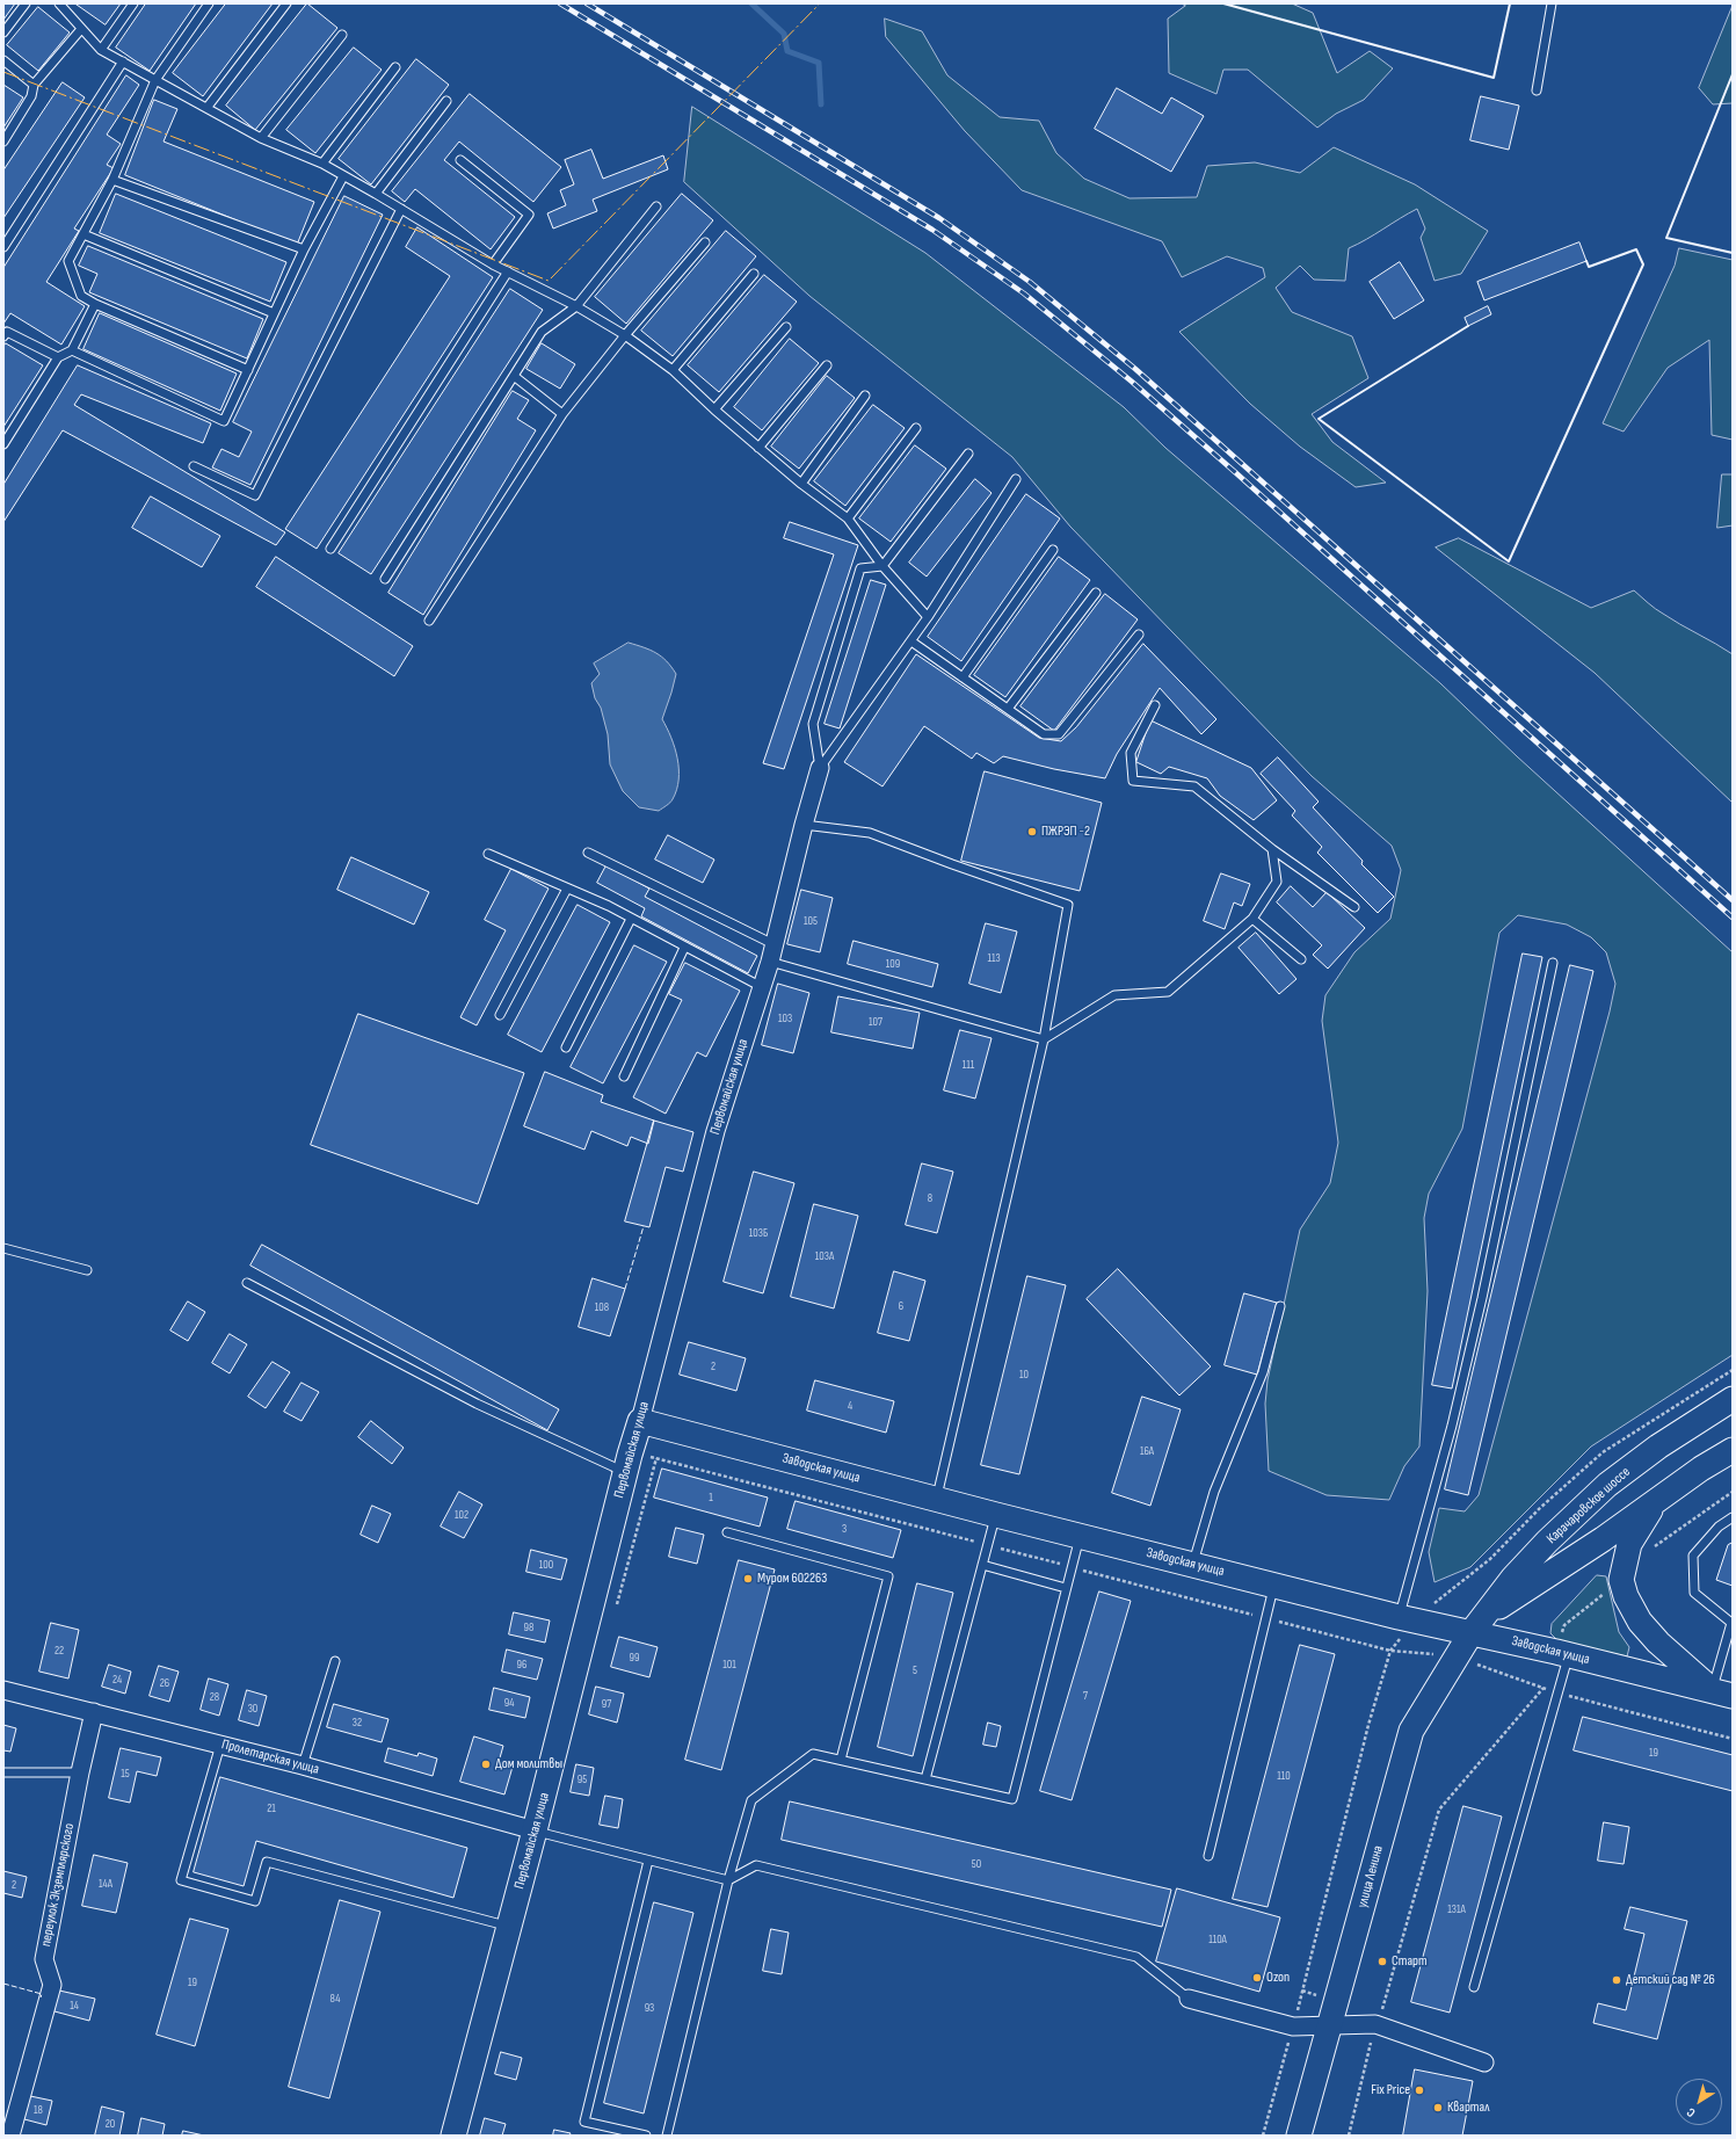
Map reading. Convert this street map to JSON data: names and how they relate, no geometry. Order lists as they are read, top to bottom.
{
  "streets": {
    "street": [
      "Первомайская улица",
      "Заводская улица",
      "Карачаровское шоссе",
      "Пролетарская улица",
      "улица Ленина",
      "переулок Экземплярского"
    ]
  },
  "crossings": [
    ["Первомайская улица", "Заводская улица"],
    ["Первомайская улица", "Пролетарская улица"],
    ["Заводская улица", "Карачаровское шоссе"],
    ["Заводская улица", "улица Ленина"],
    ["Карачаровское шоссе", "улица Ленина"],
    ["Пролетарская улица", "переулок Экземплярского"]
  ],
  "places": [
    "ПЖРЭП -2",
    "Муром 602263",
    "Дом молитвы",
    "Старт",
    "Ozon",
    "Детский сад № 26",
    "Fix Price",
    "Квартал"
  ],
  "house_numbers": [
    "105",
    "113",
    "109",
    "103",
    "107",
    "111",
    "8",
    "103Б",
    "103А",
    "6",
    "108",
    "2",
    "10",
    "4",
    "16А",
    "1",
    "102",
    "3",
    "100",
    "98",
    "22",
    "99",
    "96",
    "101",
    "5",
    "24",
    "26",
    "7",
    "28",
    "94",
    "97",
    "30",
    "32",
    "19",
    "15",
    "110",
    "95",
    "21",
    "50",
    "14А",
    "2",
    "131А",
    "110А",
    "19",
    "84",
    "14",
    "93",
    "18",
    "20"
  ],
  "north": "bottom left"
}
